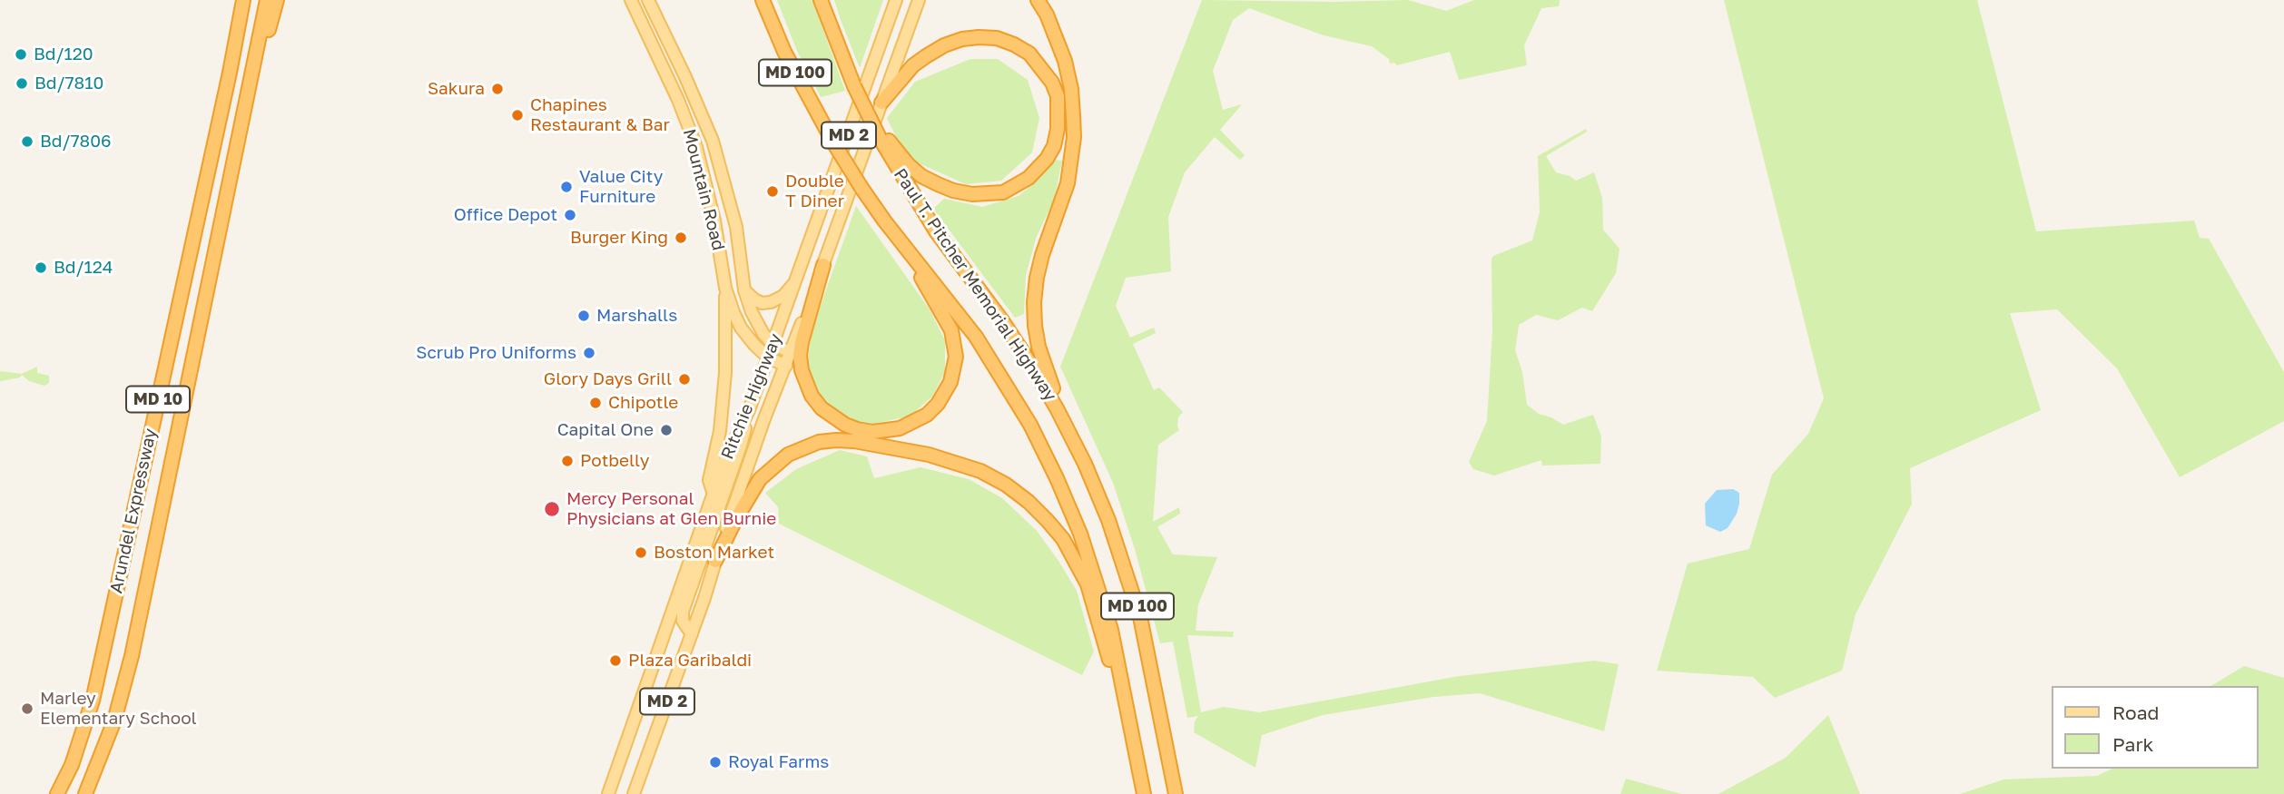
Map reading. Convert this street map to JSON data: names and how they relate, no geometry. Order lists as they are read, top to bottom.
{
  "streets": {
    "highway": [
      "MD 100",
      "Paul T. Pitcher Memorial Highway",
      "MD 10",
      "Arundel Expressway"
    ],
    "main road": ["MD 2", "Mountain Road", "Ritchie Highway"]
  },
  "crossings": [
    ["Mountain Road", "Ritchie Highway"]
  ],
  "places": [
    "Bd/120",
    "Bd/7810",
    "Sakura",
    "Chapines Restaurant & Bar",
    "Bd/7806",
    "Value City Furniture",
    "Double T Diner",
    "Office Depot",
    "Burger King",
    "Bd/124",
    "Marshalls",
    "Scrub Pro Uniforms",
    "Glory Days Grill",
    "Chipotle",
    "Capital One",
    "Potbelly",
    "Mercy Personal Physicians at Glen Burnie",
    "Boston Market",
    "Plaza Garibaldi",
    "Marley Elementary School",
    "Royal Farms"
  ],
  "legend": ["Road", "Park"]
}
